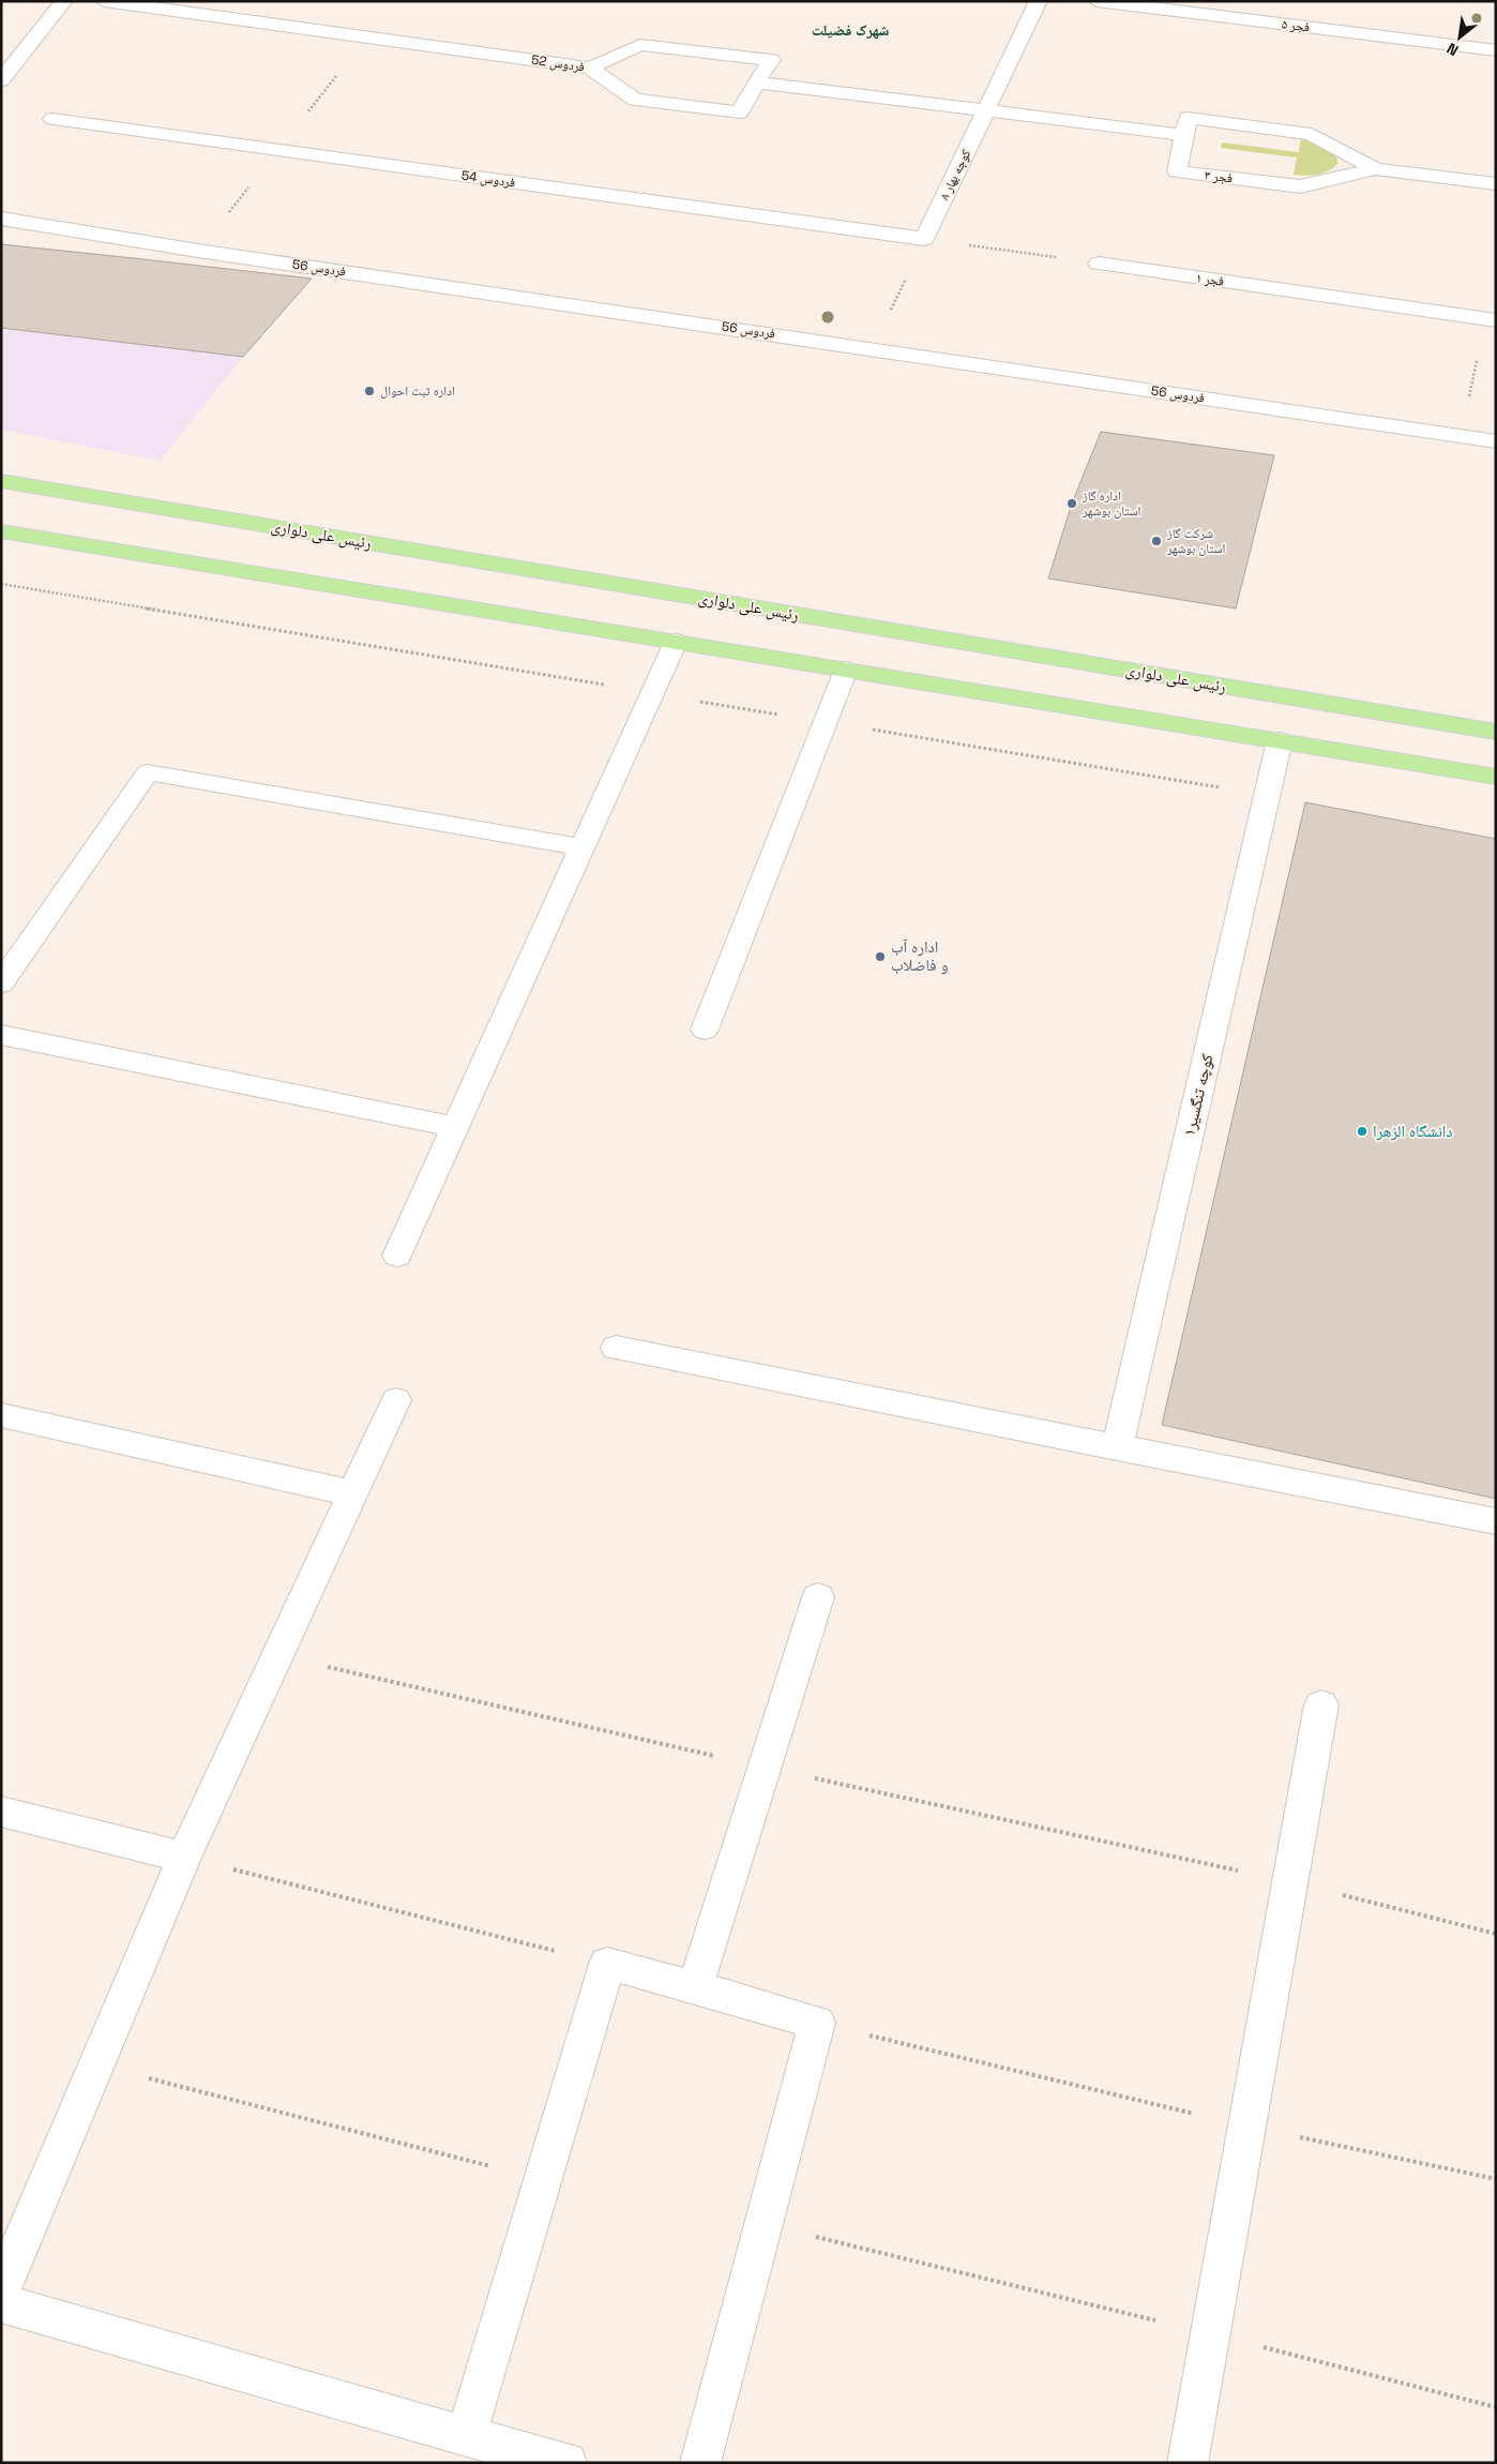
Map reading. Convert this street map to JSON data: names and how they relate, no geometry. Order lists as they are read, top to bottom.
{
  "streets": {
    "main road": ["رئیس علی دلواری"],
    "street": [
      "فجر ۵",
      "فردوس 52",
      "کوچه بهار ۸",
      "فجر ۳",
      "فردوس 54",
      "فردوس 56",
      "فجر ۱",
      "کوچه تنگسیر۱"
    ]
  },
  "crossings": [
    ["کوچه بهار ۸", "فردوس 54"]
  ],
  "districts": ["شهرک فضیلت"],
  "places": [
    "اداره ثبت احوال",
    "اداره گاز استان بوشهر",
    "شرکت گاز استان بوشهر",
    "اداره آب و فاضلاب",
    "دانشگاه الزهرا"
  ],
  "north": "bottom left"
}
